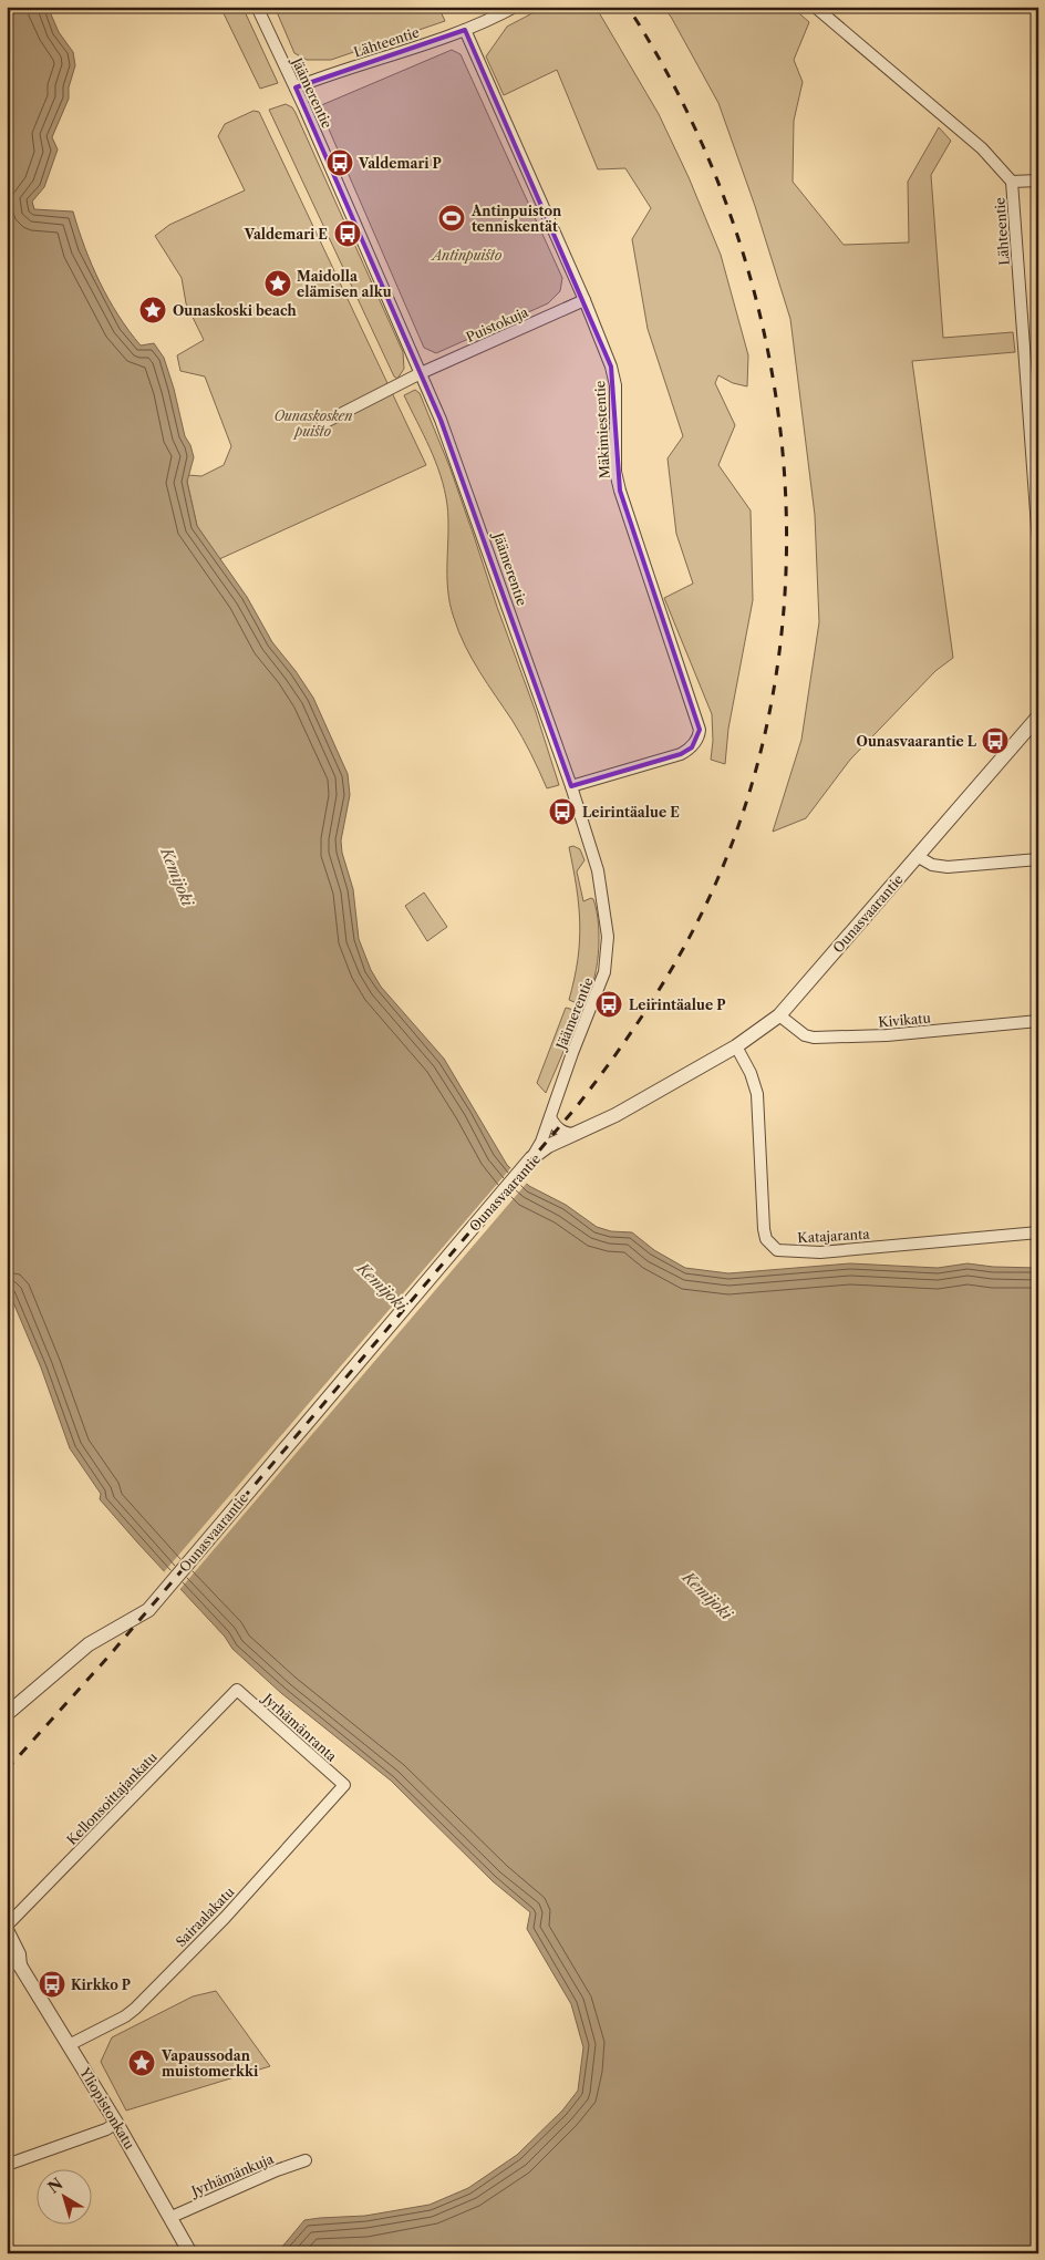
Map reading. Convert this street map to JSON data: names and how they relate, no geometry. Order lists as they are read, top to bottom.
{
  "streets": {
    "street": [
      "Lähteentie",
      "Jäämerentie",
      "Puistokuja",
      "Mäkimiestentie",
      "Ounasvaarantie",
      "Kivikatu",
      "Katajaranta",
      "Jyrhämänranta",
      "Kellonsoittajankatu",
      "Sairaalakatu",
      "Yliopistonkatu",
      "Jyrhämänkuja"
    ]
  },
  "crossings": [
    ["Lähteentie", "Jäämerentie"],
    ["Lähteentie", "Mäkimiestentie"],
    ["Jäämerentie", "Puistokuja"],
    ["Jäämerentie", "Mäkimiestentie"],
    ["Jäämerentie", "Ounasvaarantie"],
    ["Puistokuja", "Mäkimiestentie"],
    ["Ounasvaarantie", "Kivikatu"],
    ["Ounasvaarantie", "Katajaranta"],
    ["Jyrhämänranta", "Kellonsoittajankatu"],
    ["Jyrhämänranta", "Sairaalakatu"],
    ["Sairaalakatu", "Yliopistonkatu"],
    ["Yliopistonkatu", "Jyrhämänkuja"]
  ],
  "water": ["Kemijoki"],
  "parks": ["Antinpuisto", "Ounaskosken puisto"],
  "places": {
    "bus stop": [
      "Valdemari P",
      "Valdemari E",
      "Ounasvaarantie L",
      "Leirintäalue E",
      "Leirintäalue P",
      "Kirkko P"
    ],
    "sports": ["Antinpuiston tenniskentät"],
    "place": ["Maidolla elämisen alku", "Ounaskoski beach", "Vapaussodan muistomerkki"]
  },
  "north": "top left"
}
